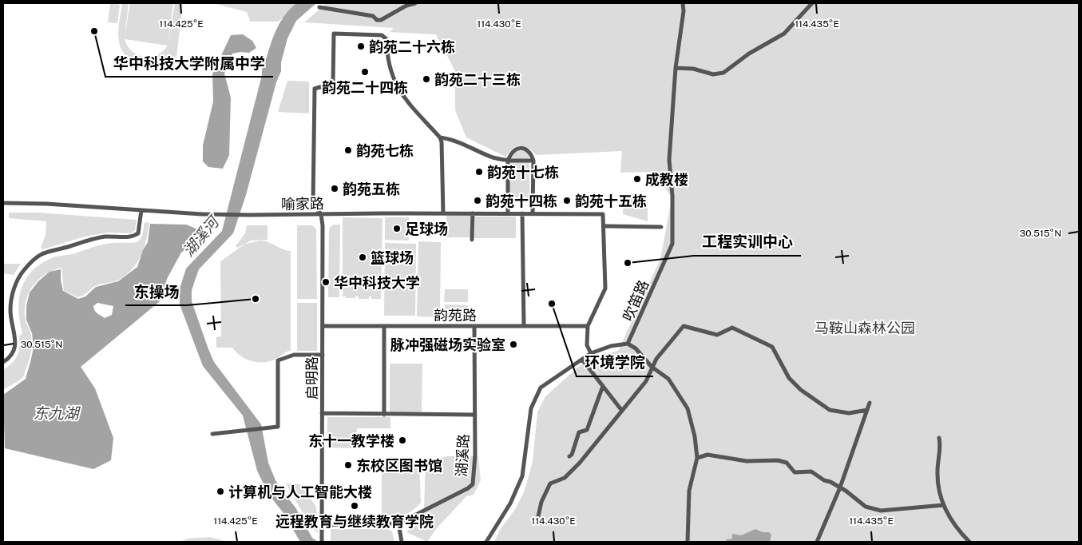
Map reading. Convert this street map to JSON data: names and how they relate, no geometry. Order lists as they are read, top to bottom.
{
  "streets": {
    "street": [
      "喻家路",
      "吹笛路",
      "韵苑路",
      "启明路",
      "湖溪路"
    ]
  },
  "crossings": [
    ["喻家路", "启明路"],
    ["韵苑路", "启明路"],
    ["韵苑路", "湖溪路"]
  ],
  "water": ["湖溪河", "东九湖"],
  "parks": ["马鞍山森林公园"],
  "places": [
    "华中科技大学附属中学",
    "韵苑二十六栋",
    "韵苑二十四栋",
    "韵苑二十三栋",
    "韵苑七栋",
    "韵苑十七栋",
    "成教楼",
    "韵苑五栋",
    "韵苑十四栋",
    "韵苑十五栋",
    "足球场",
    "篮球场",
    "工程实训中心",
    "华中科技大学",
    "东操场",
    "环境学院",
    "脉冲强磁场实验室",
    "东十一教学楼",
    "东校区图书馆",
    "计算机与人工智能大楼",
    "远程教育与继续教育学院"
  ],
  "coordinates": [
    "114.425°E",
    "114.430°E",
    "114.435°E",
    "30.515°N"
  ]
}
